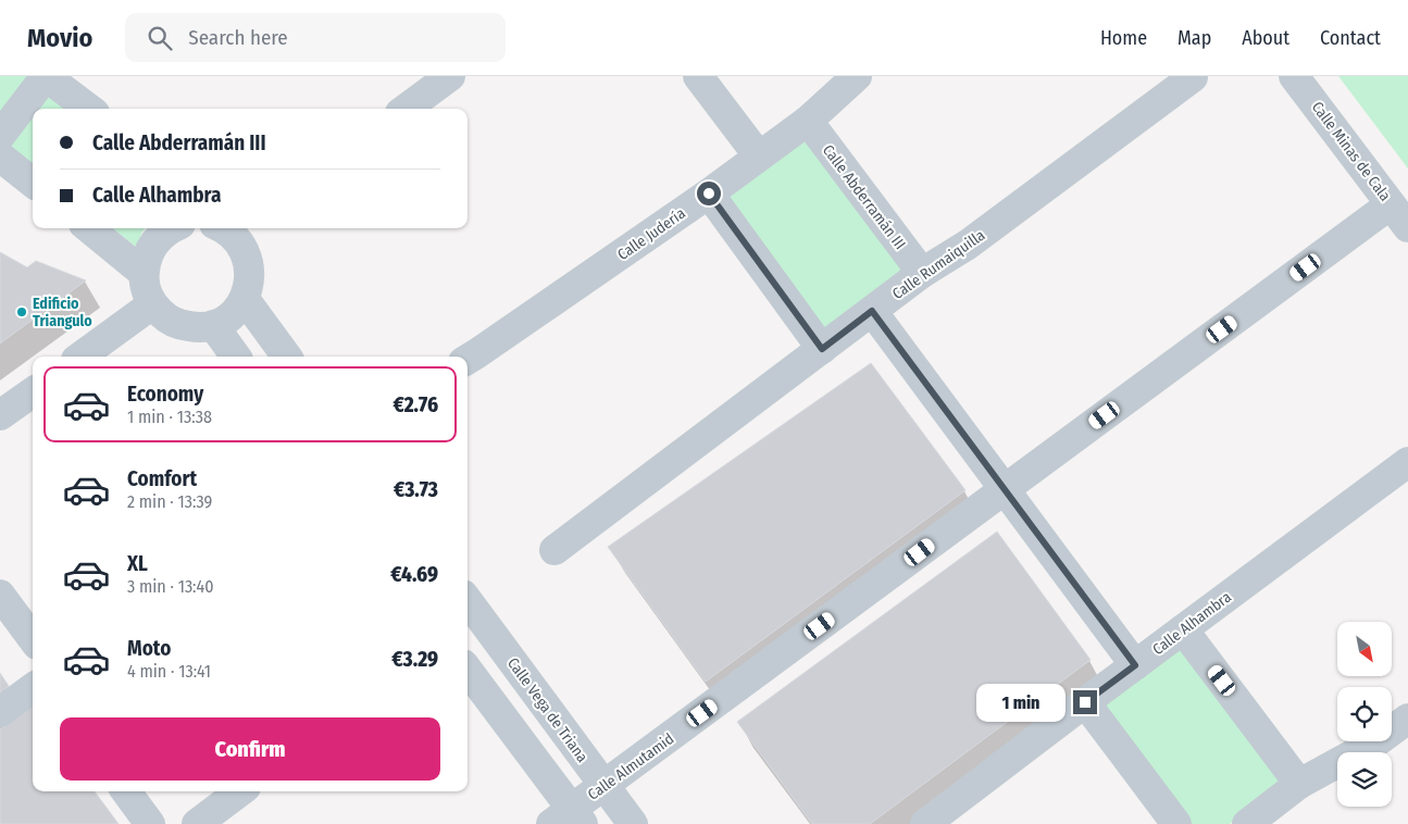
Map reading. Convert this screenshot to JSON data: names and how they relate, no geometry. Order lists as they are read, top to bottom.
{
  "streets": {
    "street": [
      "Calle Minas de Cala",
      "Calle Abderramán III",
      "Calle Judería",
      "Calle Rumaiquilla",
      "Calle Alhambra",
      "Calle Vega de Triana",
      "Calle Almutamid"
    ]
  },
  "crossings": [
    ["Calle Minas de Cala", "Calle Almutamid"],
    ["Calle Abderramán III", "Calle Judería"],
    ["Calle Abderramán III", "Calle Rumaiquilla"],
    ["Calle Vega de Triana", "Calle Almutamid"]
  ],
  "places": ["Edificio Triangulo"],
  "north": "bottom right",
  "page": {
    "header": "Movio",
    "search": "Search here",
    "nav": [
      "Home",
      "Map",
      "About",
      "Contact"
    ],
    "banner": ["Calle Abderramán III", "Calle Alhambra"],
    "list": [
      {
        "name": "Economy",
        "note": "1 min · 13:38",
        "value": "€2.76"
      },
      {
        "name": "Comfort",
        "note": "2 min · 13:39",
        "value": "€3.73"
      },
      {
        "name": "XL",
        "note": "3 min · 13:40",
        "value": "€4.69"
      },
      {
        "name": "Moto",
        "note": "4 min · 13:41",
        "value": "€3.29"
      }
    ],
    "bubble": "1 min",
    "buttons": "Confirm"
  }
}
